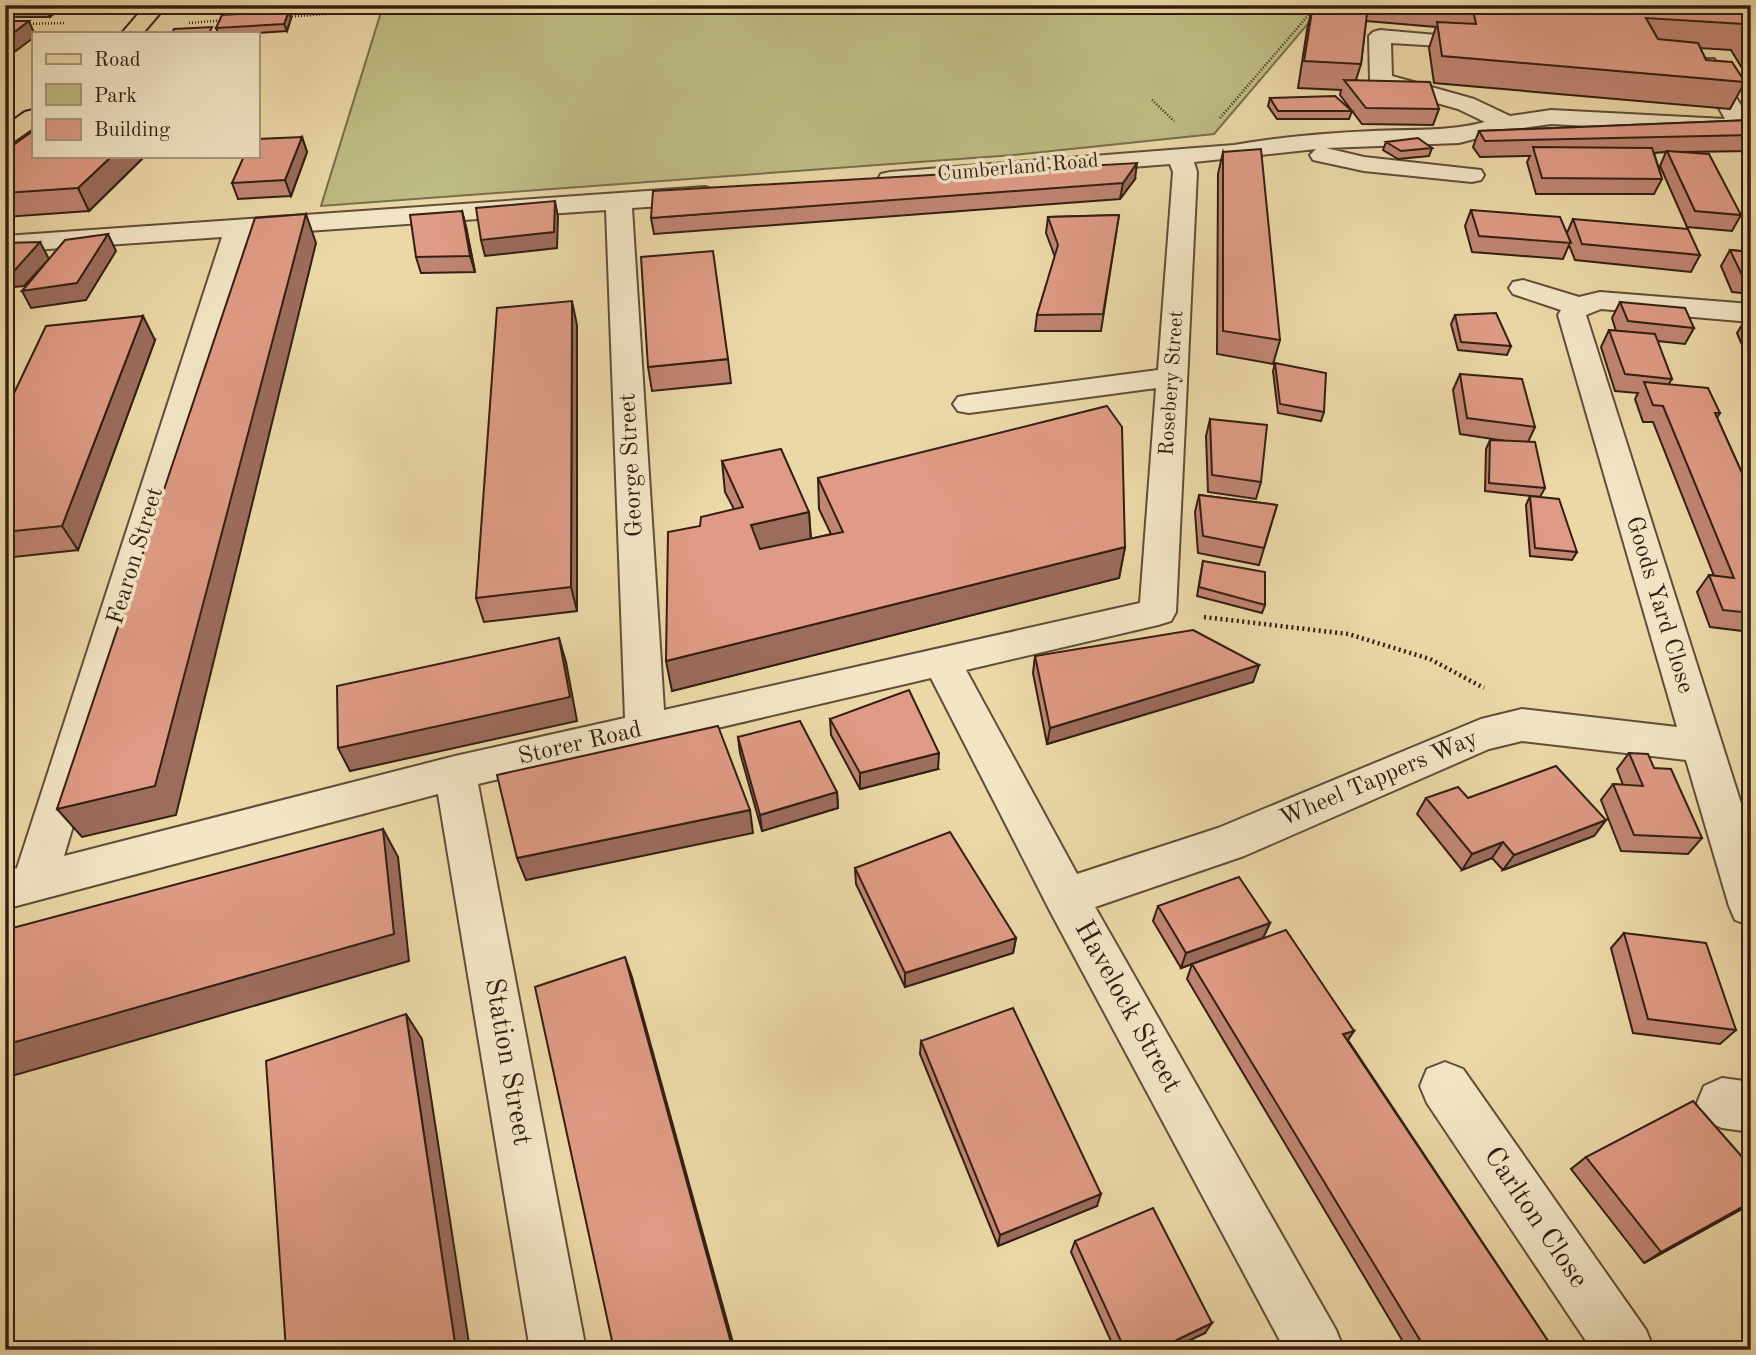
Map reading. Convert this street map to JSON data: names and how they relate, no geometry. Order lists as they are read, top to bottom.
{
  "streets": {
    "street": [
      "Cumberland Road",
      "Rosebery Street",
      "George Street",
      "Fearon Street",
      "Goods Yard Close",
      "Storer Road",
      "Wheel Tappers Way",
      "Havelock Street",
      "Station Street",
      "Carlton Close"
    ]
  },
  "crossings": [
    ["Cumberland Road", "Rosebery Street"],
    ["Rosebery Street", "Storer Road"],
    ["George Street", "Storer Road"],
    ["Fearon Street", "Storer Road"],
    ["Goods Yard Close", "Wheel Tappers Way"],
    ["Storer Road", "Havelock Street"],
    ["Storer Road", "Station Street"],
    ["Wheel Tappers Way", "Havelock Street"]
  ],
  "legend": ["Road", "Park", "Building"]
}
